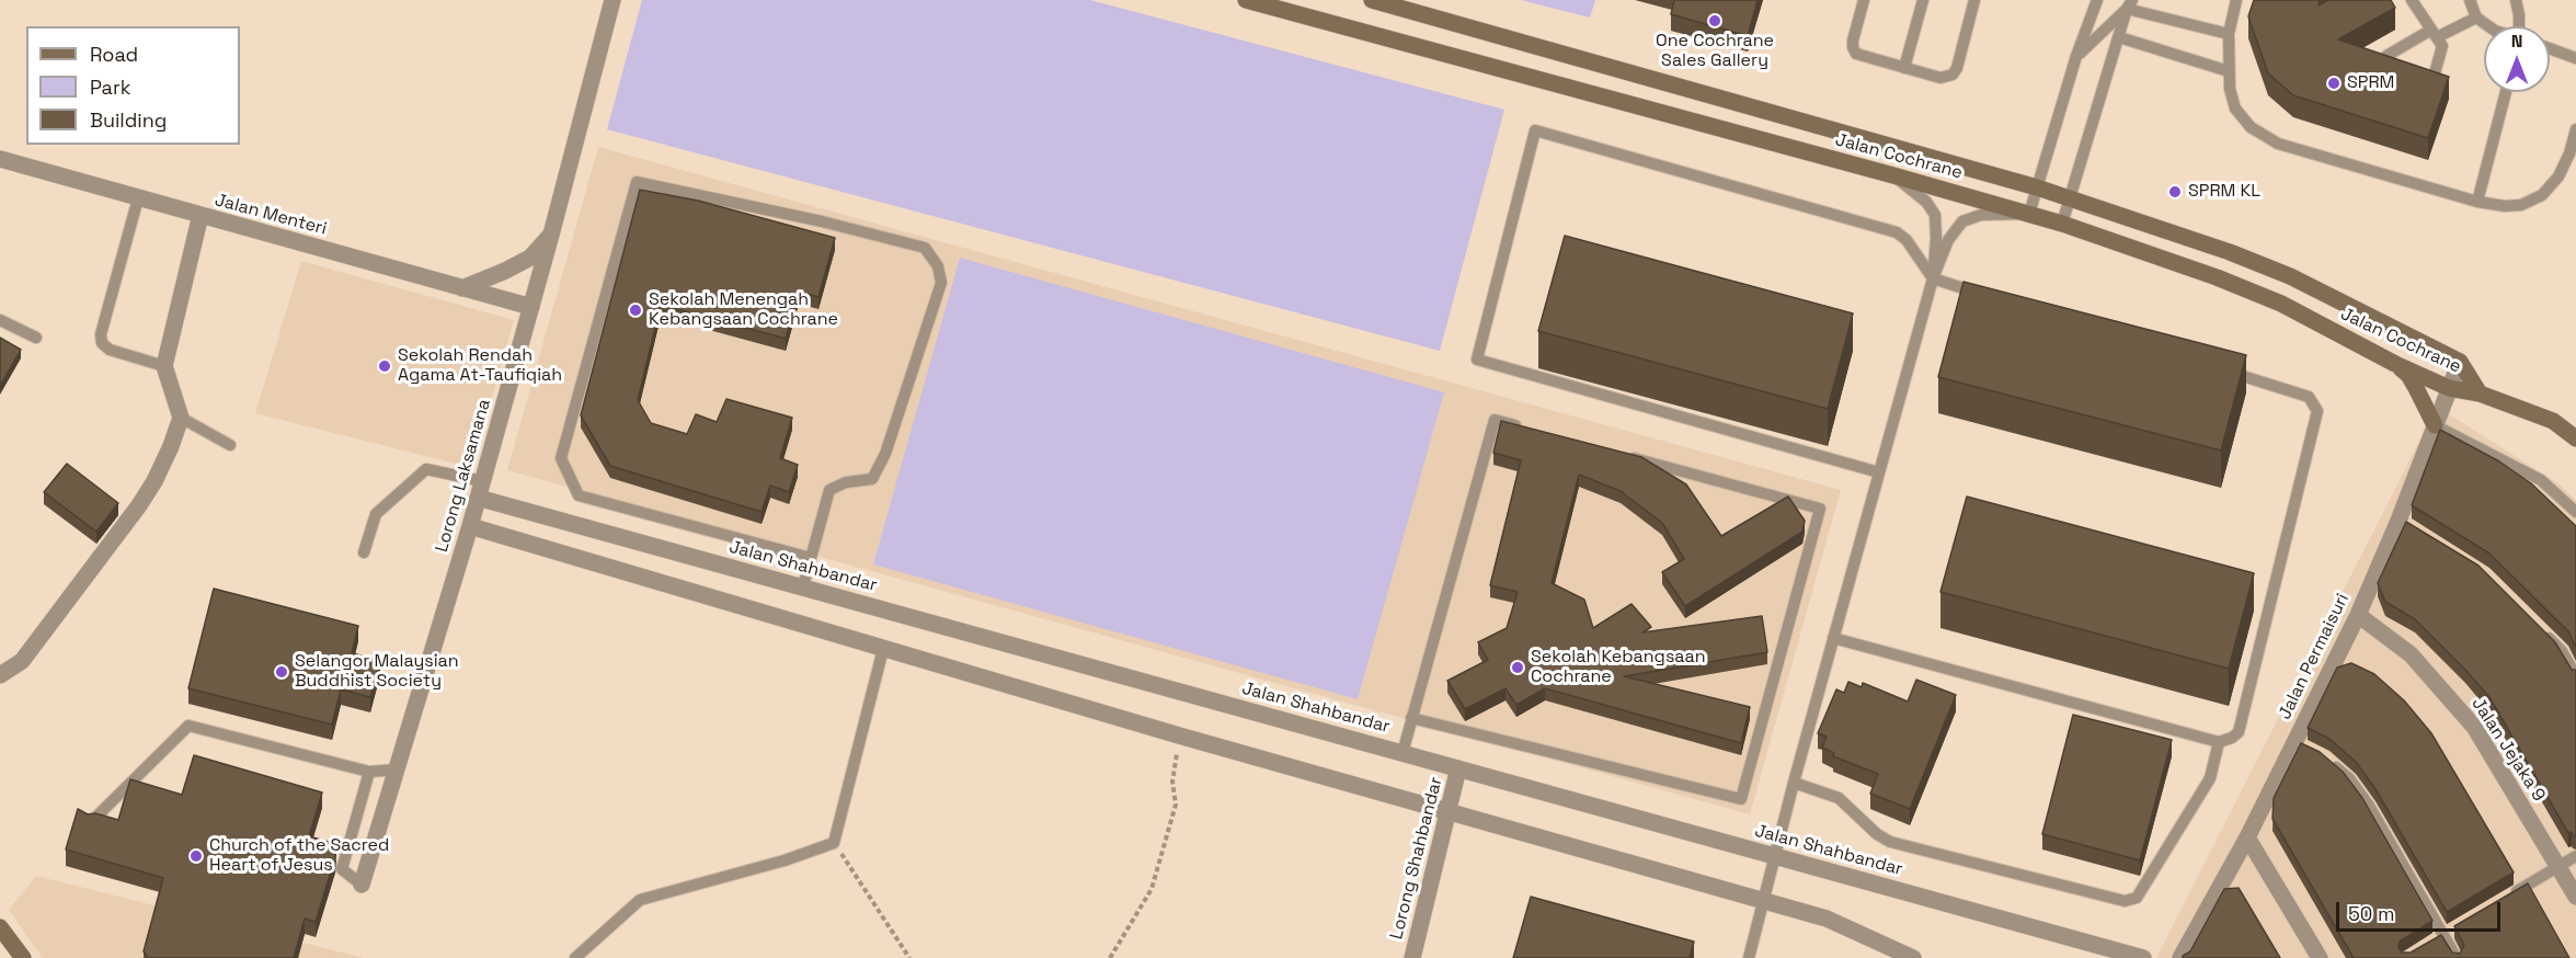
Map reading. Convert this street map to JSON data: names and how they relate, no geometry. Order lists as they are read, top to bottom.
{
  "streets": {
    "street": [
      "Jalan Cochrane",
      "Jalan Menteri",
      "Lorong Laksamana",
      "Jalan Shahbandar",
      "Jalan Permaisuri",
      "Jalan Jejaka 9",
      "Lorong Shahbandar"
    ]
  },
  "crossings": [
    ["Jalan Cochrane", "Jalan Permaisuri"],
    ["Jalan Menteri", "Lorong Laksamana"],
    ["Lorong Laksamana", "Jalan Shahbandar"],
    ["Jalan Shahbandar", "Lorong Shahbandar"],
    ["Jalan Permaisuri", "Jalan Jejaka 9"]
  ],
  "places": [
    "One Cochrane Sales Gallery",
    "SPRM",
    "SPRM KL",
    "Sekolah Menengah Kebangsaan Cochrane",
    "Sekolah Rendah Agama At-Taufiqiah",
    "Sekolah Kebangsaan Cochrane",
    "Selangor Malaysian Buddhist Society",
    "Church of the Sacred Heart of Jesus"
  ],
  "legend": ["Road", "Park", "Building"],
  "scale_bar": "50 m",
  "north": "top"
}
